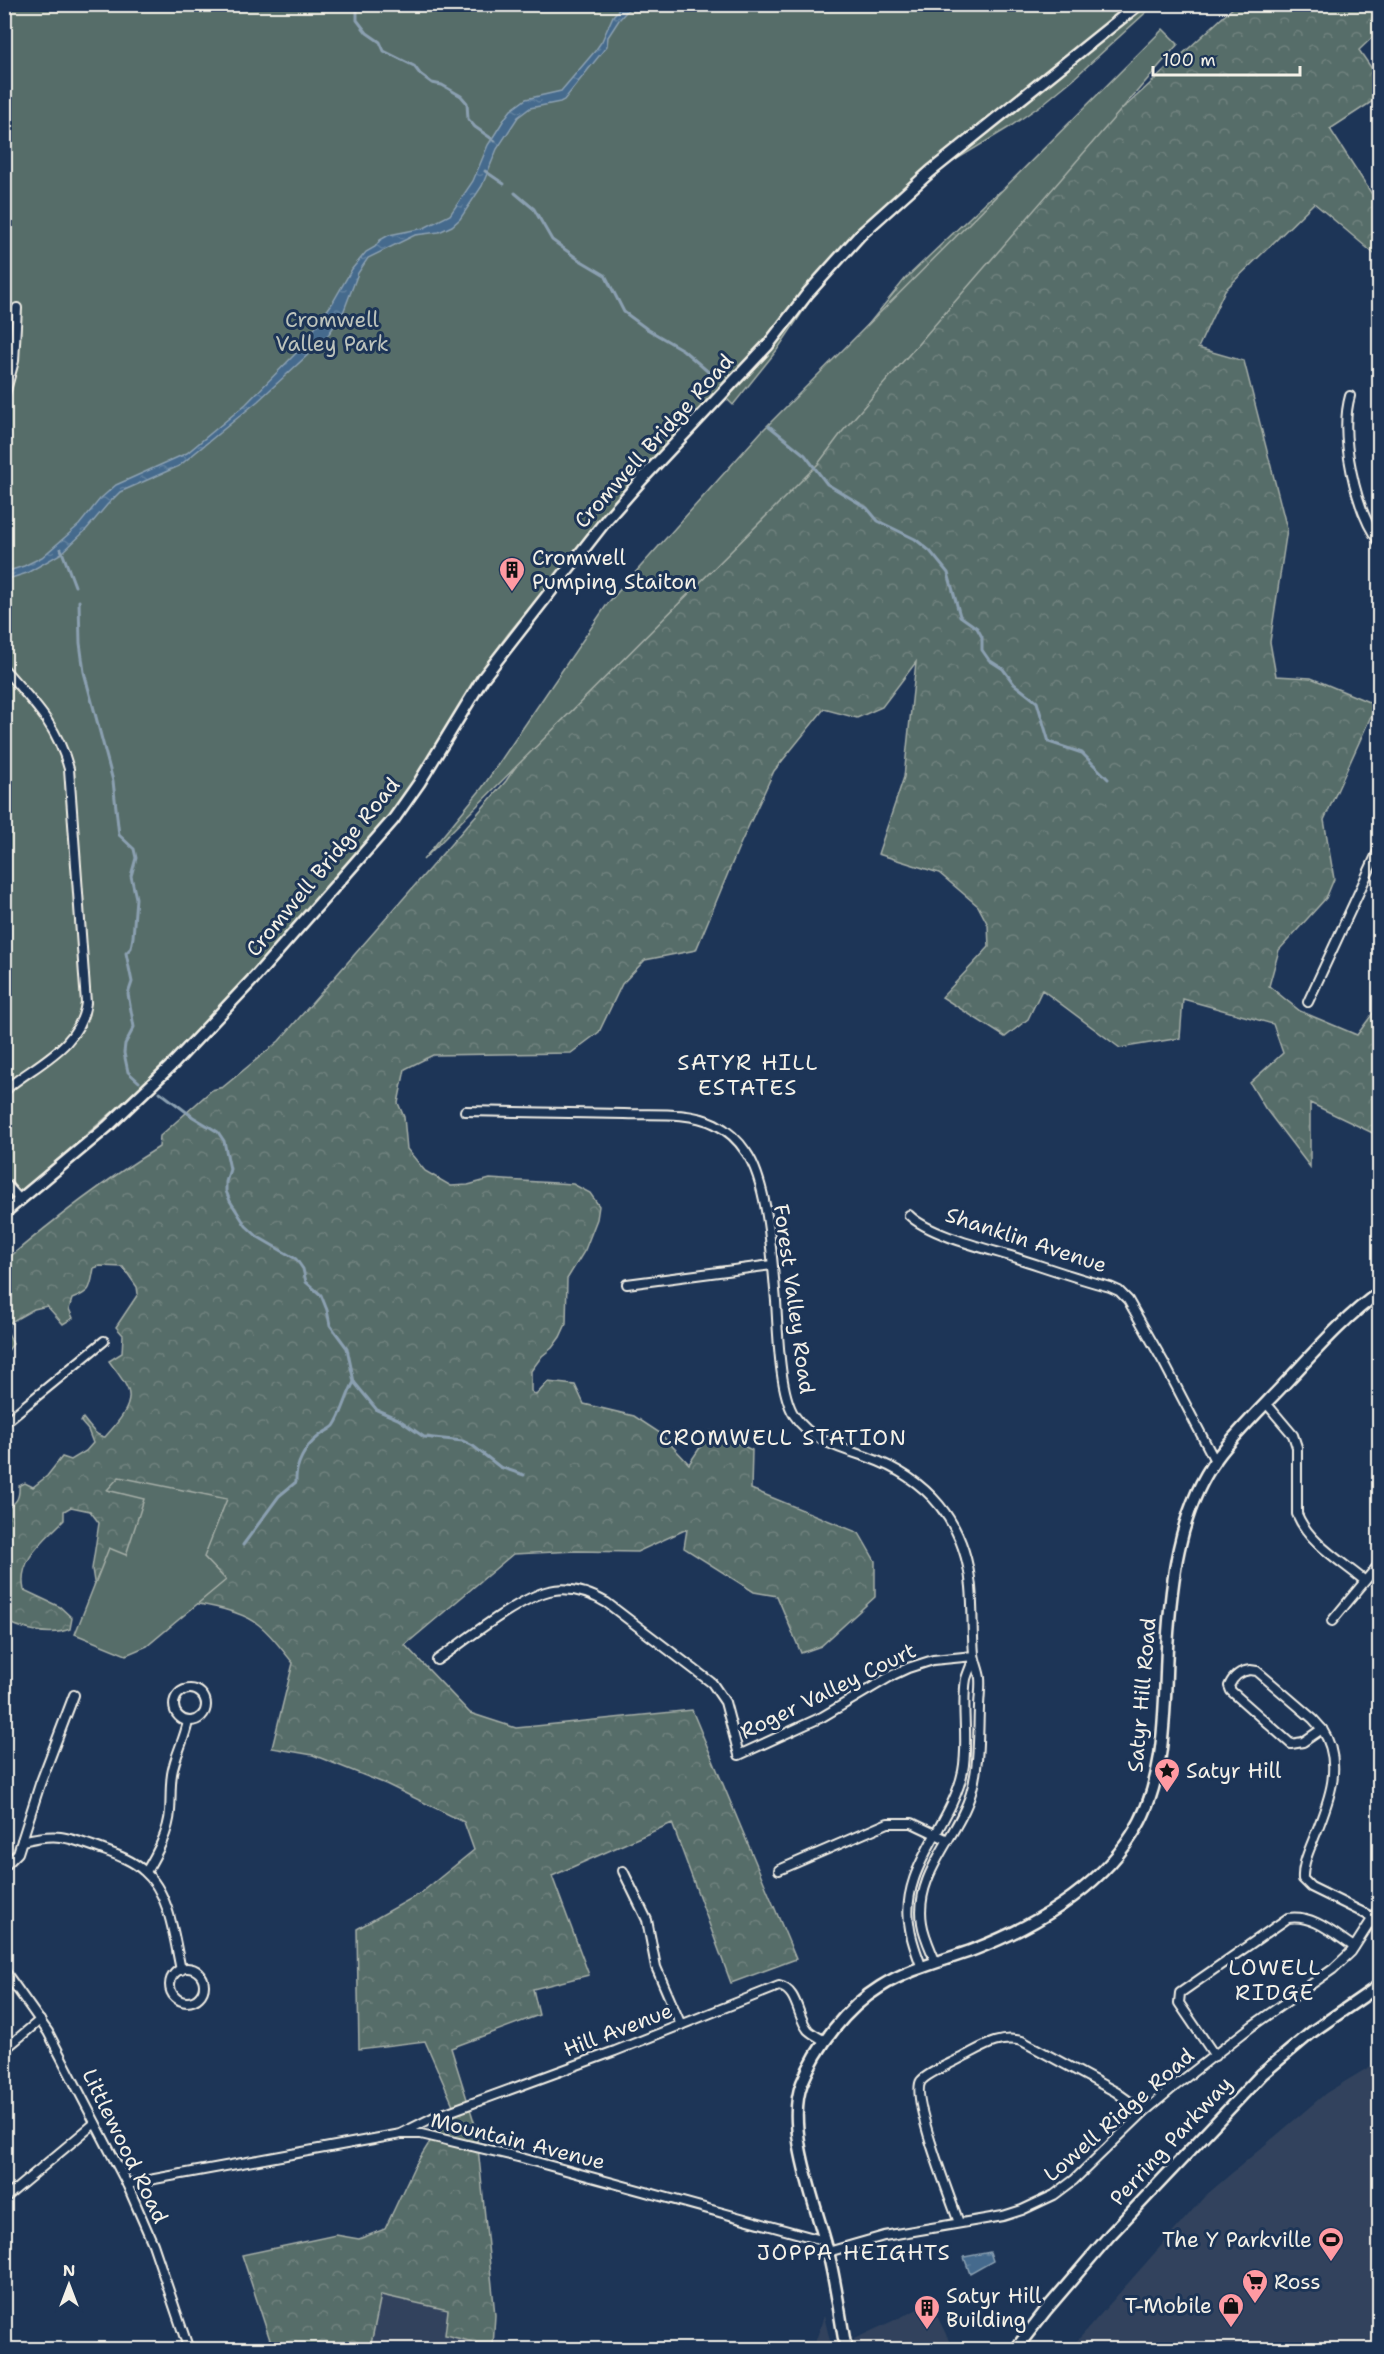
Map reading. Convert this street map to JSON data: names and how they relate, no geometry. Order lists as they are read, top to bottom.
{
  "streets": {
    "street": [
      "Cromwell Bridge Road",
      "Shanklin Avenue",
      "Forest Valley Road",
      "Roger Valley Court",
      "Satyr Hill Road",
      "Hill Avenue",
      "Lowell Ridge Road",
      "Mountain Avenue",
      "Perring Parkway",
      "Littlewood Road"
    ]
  },
  "crossings": [
    ["Shanklin Avenue", "Satyr Hill Road"],
    ["Forest Valley Road", "Roger Valley Court"],
    ["Forest Valley Road", "Satyr Hill Road"],
    ["Satyr Hill Road", "Hill Avenue"],
    ["Satyr Hill Road", "Lowell Ridge Road"],
    ["Satyr Hill Road", "Mountain Avenue"],
    ["Hill Avenue", "Mountain Avenue"],
    ["Lowell Ridge Road", "Mountain Avenue"],
    ["Mountain Avenue", "Littlewood Road"]
  ],
  "districts": [
    "SATYR HILL ESTATES",
    "CROMWELL STATION",
    "LOWELL RIDGE",
    "JOPPA HEIGHTS"
  ],
  "parks": ["Cromwell Valley Park"],
  "places": {
    "building": ["Cromwell Pumping Staiton", "Satyr Hill Building"],
    "place": ["Satyr Hill"],
    "sports": ["The Y Parkville"],
    "supermarket": ["Ross"],
    "shop": ["T-Mobile"]
  },
  "scale_bar": "100 m",
  "north": "top"
}
